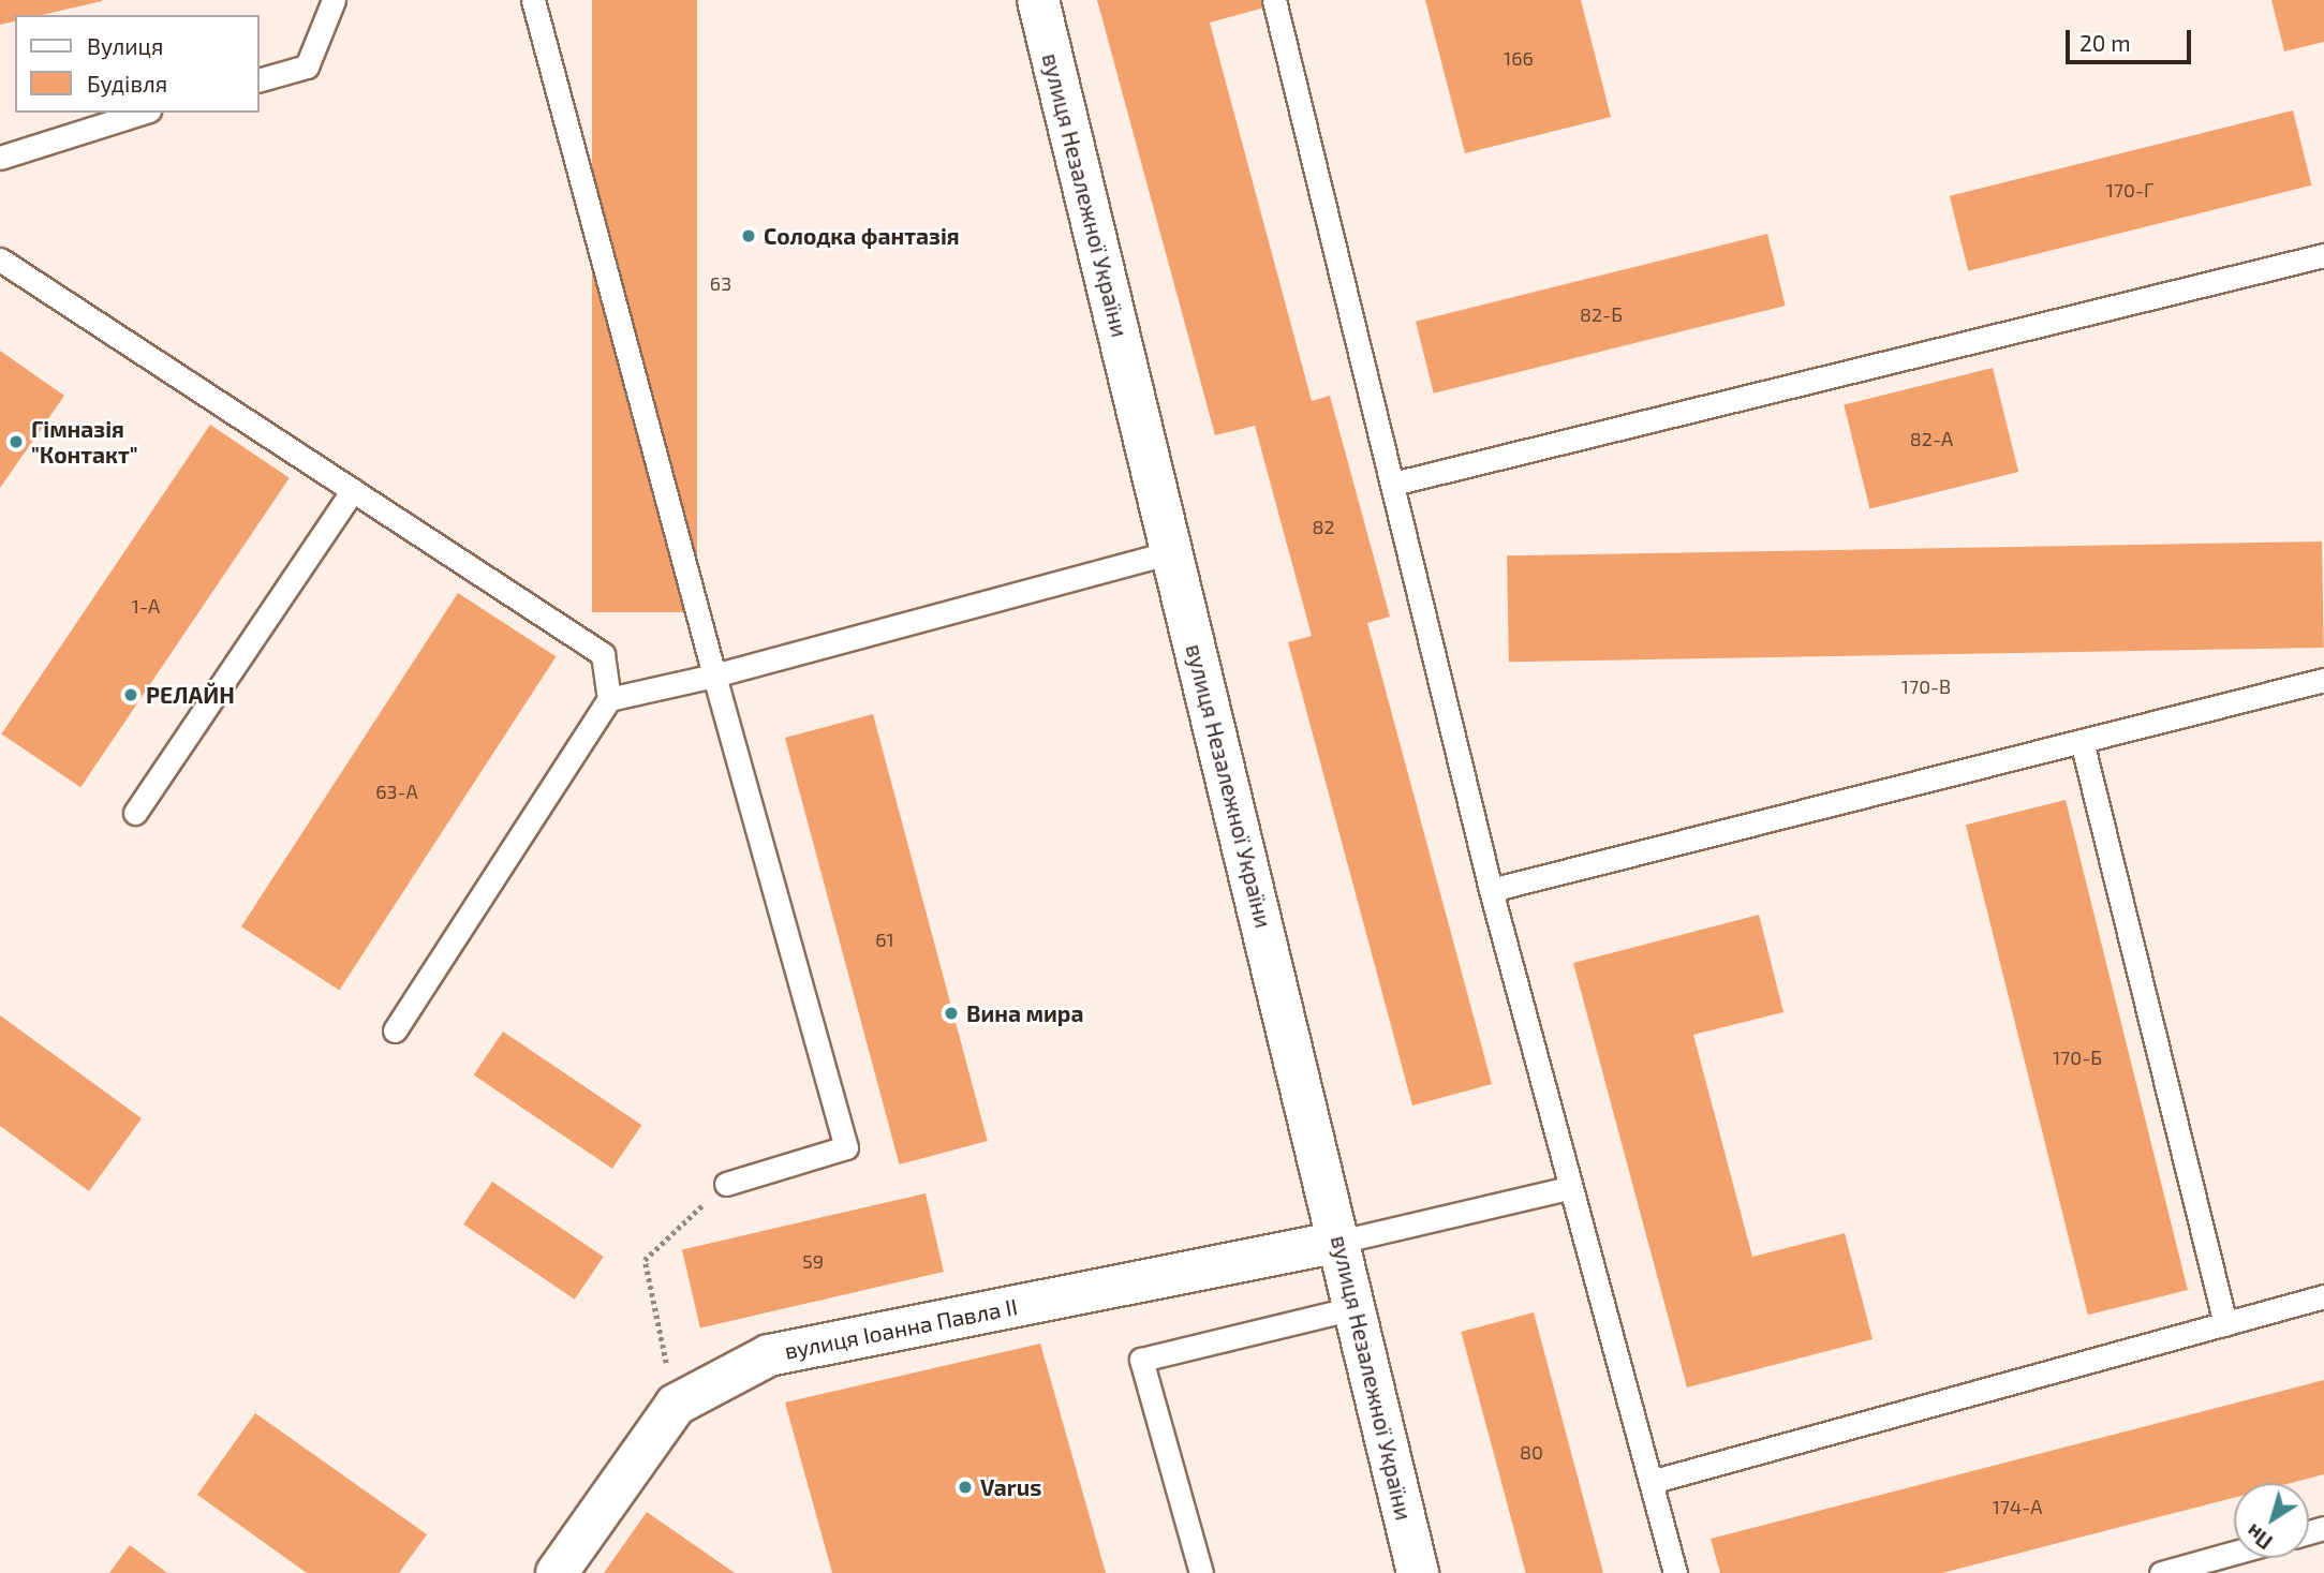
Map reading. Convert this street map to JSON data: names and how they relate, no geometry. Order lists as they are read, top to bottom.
{
  "streets": {
    "street": ["вулиця Незалежної України", "вулиця Іоанна Павла ІІ"]
  },
  "crossings": [
    ["вулиця Незалежної України", "вулиця Іоанна Павла ІІ"]
  ],
  "places": [
    "Солодка фантазія",
    "Гімназія \"Контакт\"",
    "РЕЛАЙН",
    "Вина мира",
    "Varus"
  ],
  "house_numbers": [
    "166",
    "170-Г",
    "63",
    "82-Б",
    "82-А",
    "82",
    "1-А",
    "170-В",
    "63-А",
    "61",
    "170-Б",
    "59",
    "80",
    "174-А"
  ],
  "legend": ["Вулиця", "Будівля"],
  "scale_bar": "20 m",
  "north": "bottom left"
}
